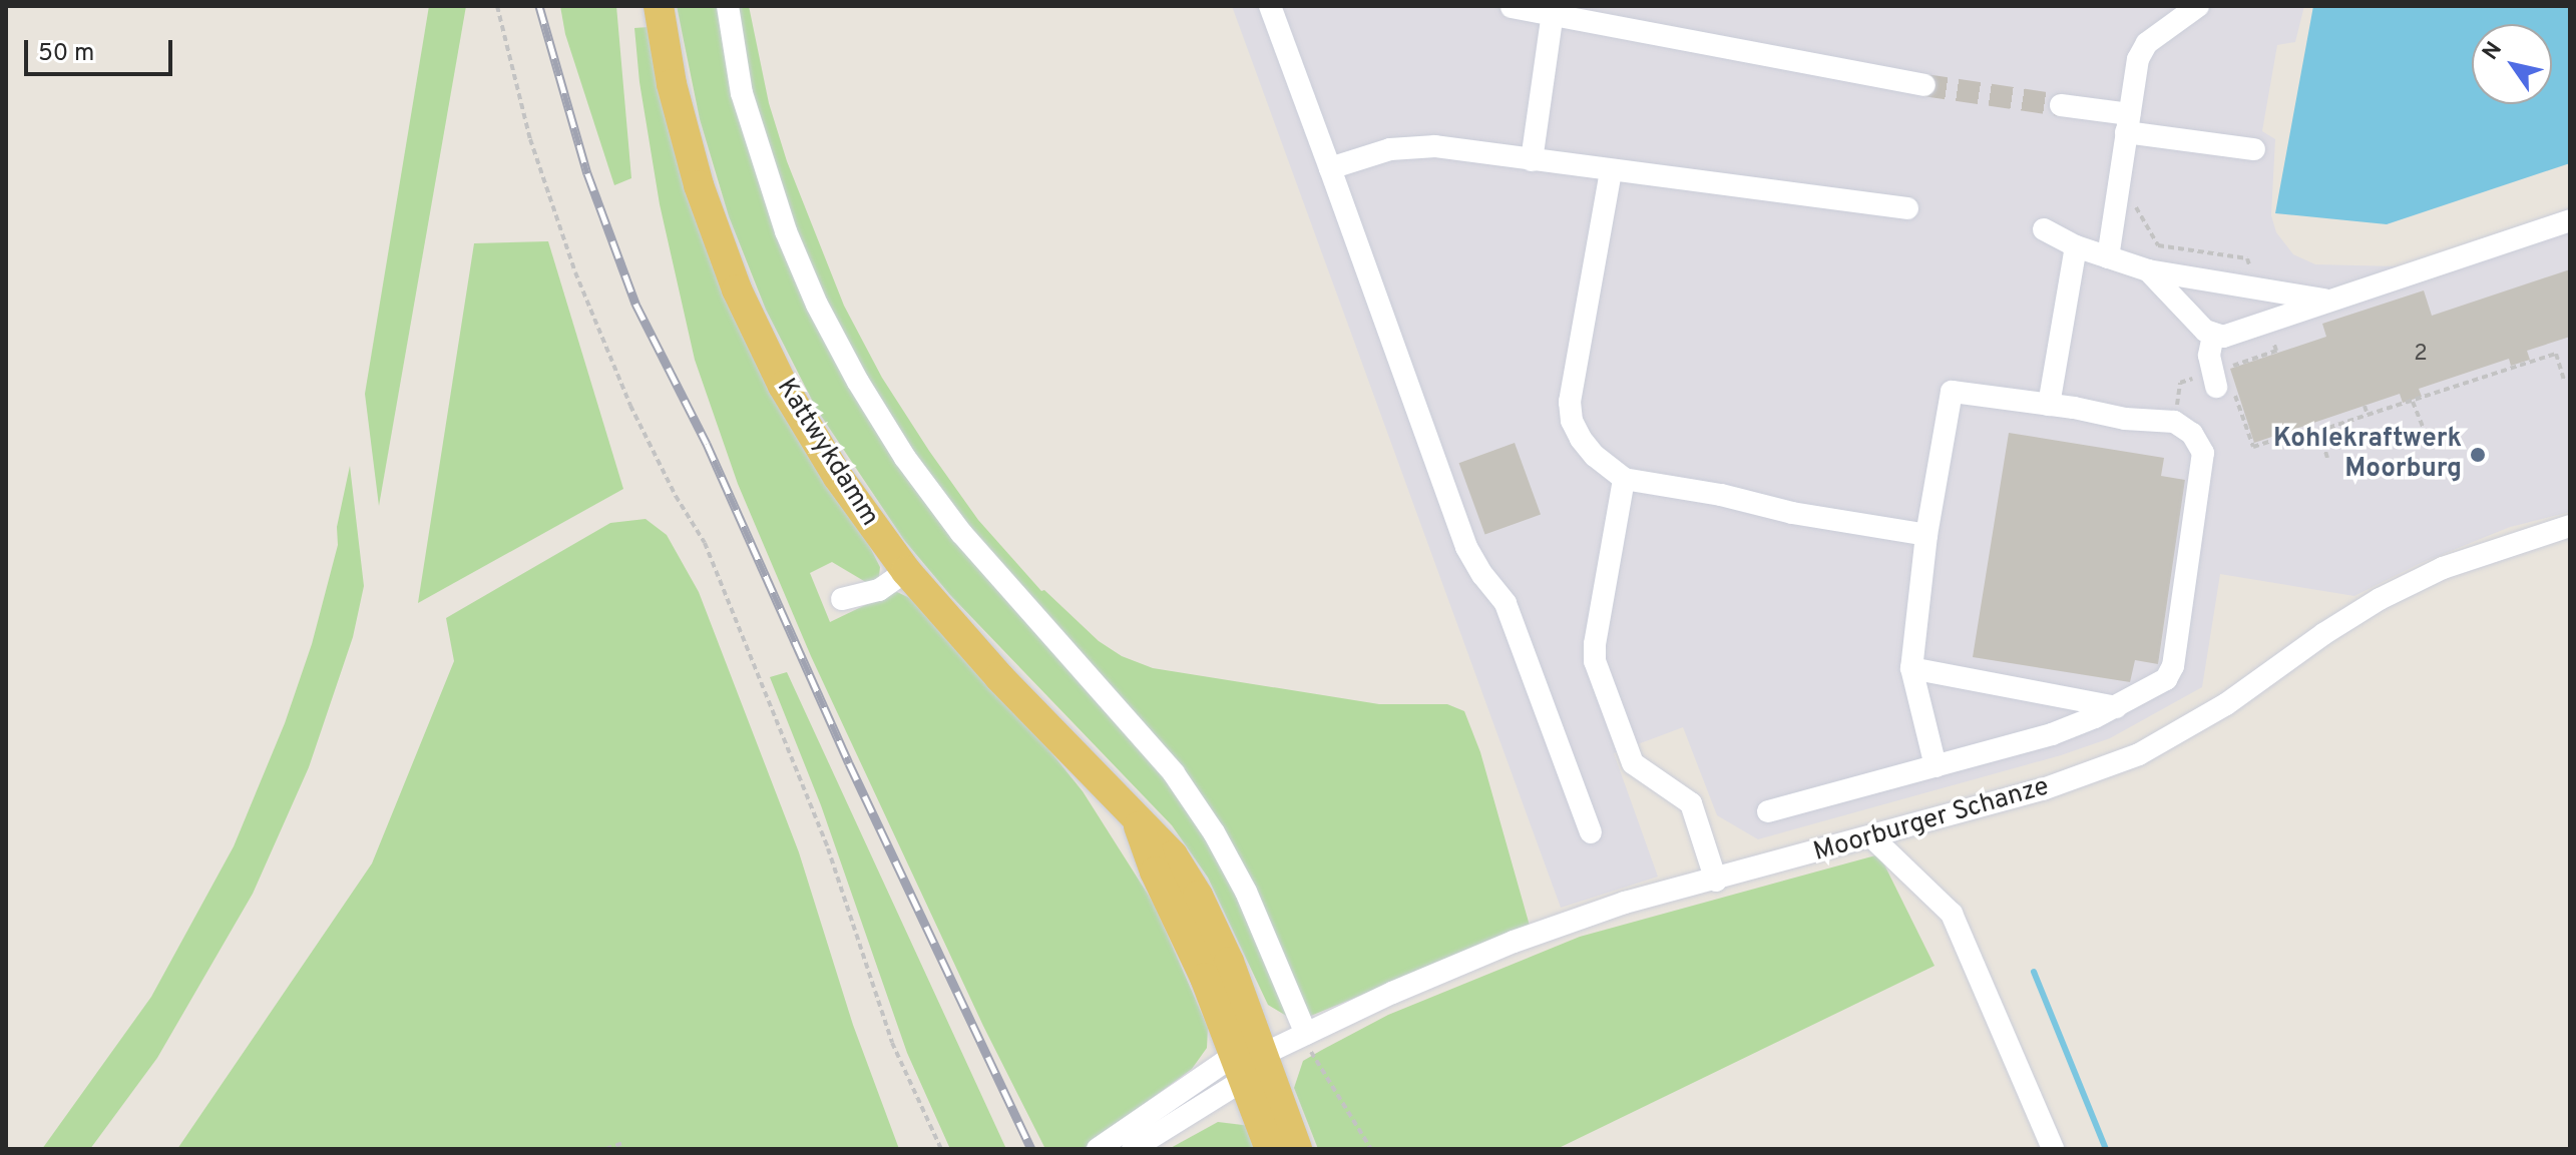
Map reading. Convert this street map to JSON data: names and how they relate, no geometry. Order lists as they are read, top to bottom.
{
  "streets": {
    "main road": ["Kattwykdamm"],
    "street": ["Moorburger Schanze"]
  },
  "crossings": [
    ["Kattwykdamm", "Moorburger Schanze"]
  ],
  "places": ["Kohlekraftwerk Moorburg"],
  "house_numbers": ["2"],
  "scale_bar": "50 m",
  "north": "top left"
}
